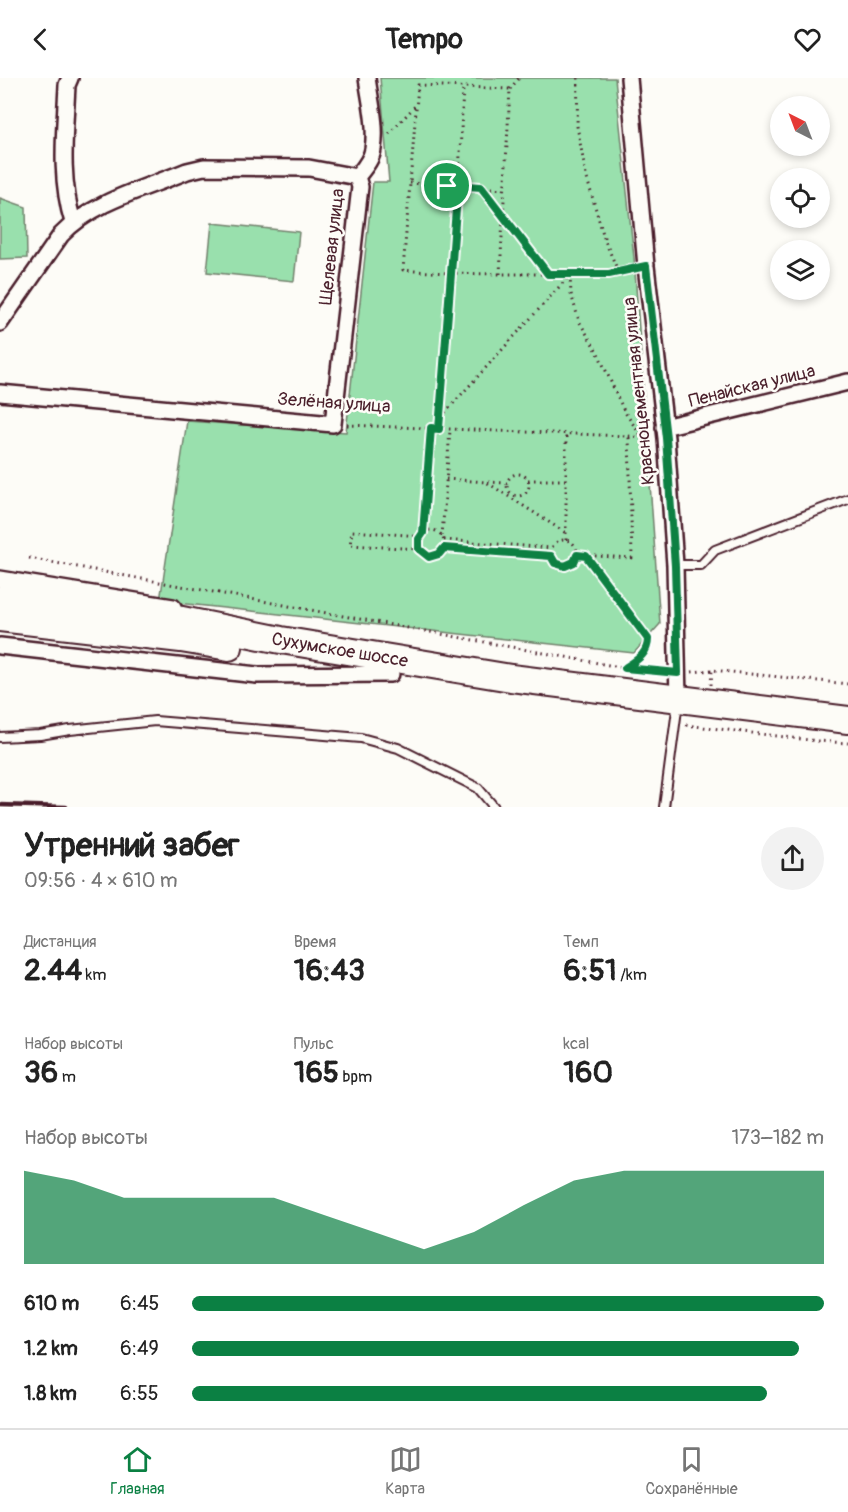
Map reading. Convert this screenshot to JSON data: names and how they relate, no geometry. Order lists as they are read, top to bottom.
{
  "streets": {
    "highway": ["Сухумское шоссе"],
    "street": [
      "Щелевая улица",
      "Пенайская улица",
      "Красноцементная улица",
      "Зелёная улица"
    ]
  },
  "crossings": [
    ["Щелевая улица", "Зелёная улица"],
    ["Пенайская улица", "Красноцементная улица"],
    ["Пенайская улица", "Зелёная улица"],
    ["Красноцементная улица", "Зелёная улица"],
    ["Красноцементная улица", "Сухумское шоссе"]
  ],
  "north": "top left",
  "page": {
    "header": "Tempo",
    "heading": ["Утренний забег", "09:56 · 4 × 610 m"],
    "stats": [
      ["Дистанция", "2.44 km"],
      ["Время", "16:43"],
      ["Темп", "6:51 /km"],
      ["Набор высоты", "36 m"],
      ["Пульс", "165 bpm"],
      ["kcal", "160"]
    ],
    "chart": ["Набор высоты", "173–182 m"],
    "list": [
      {
        "name": "610 m",
        "note": "6:45"
      },
      {
        "name": "1.2 km",
        "note": "6:49"
      },
      {
        "name": "1.8 km",
        "note": "6:55"
      }
    ],
    "tabs": ["Главная", "Карта", "Сохранённые"]
  }
}
